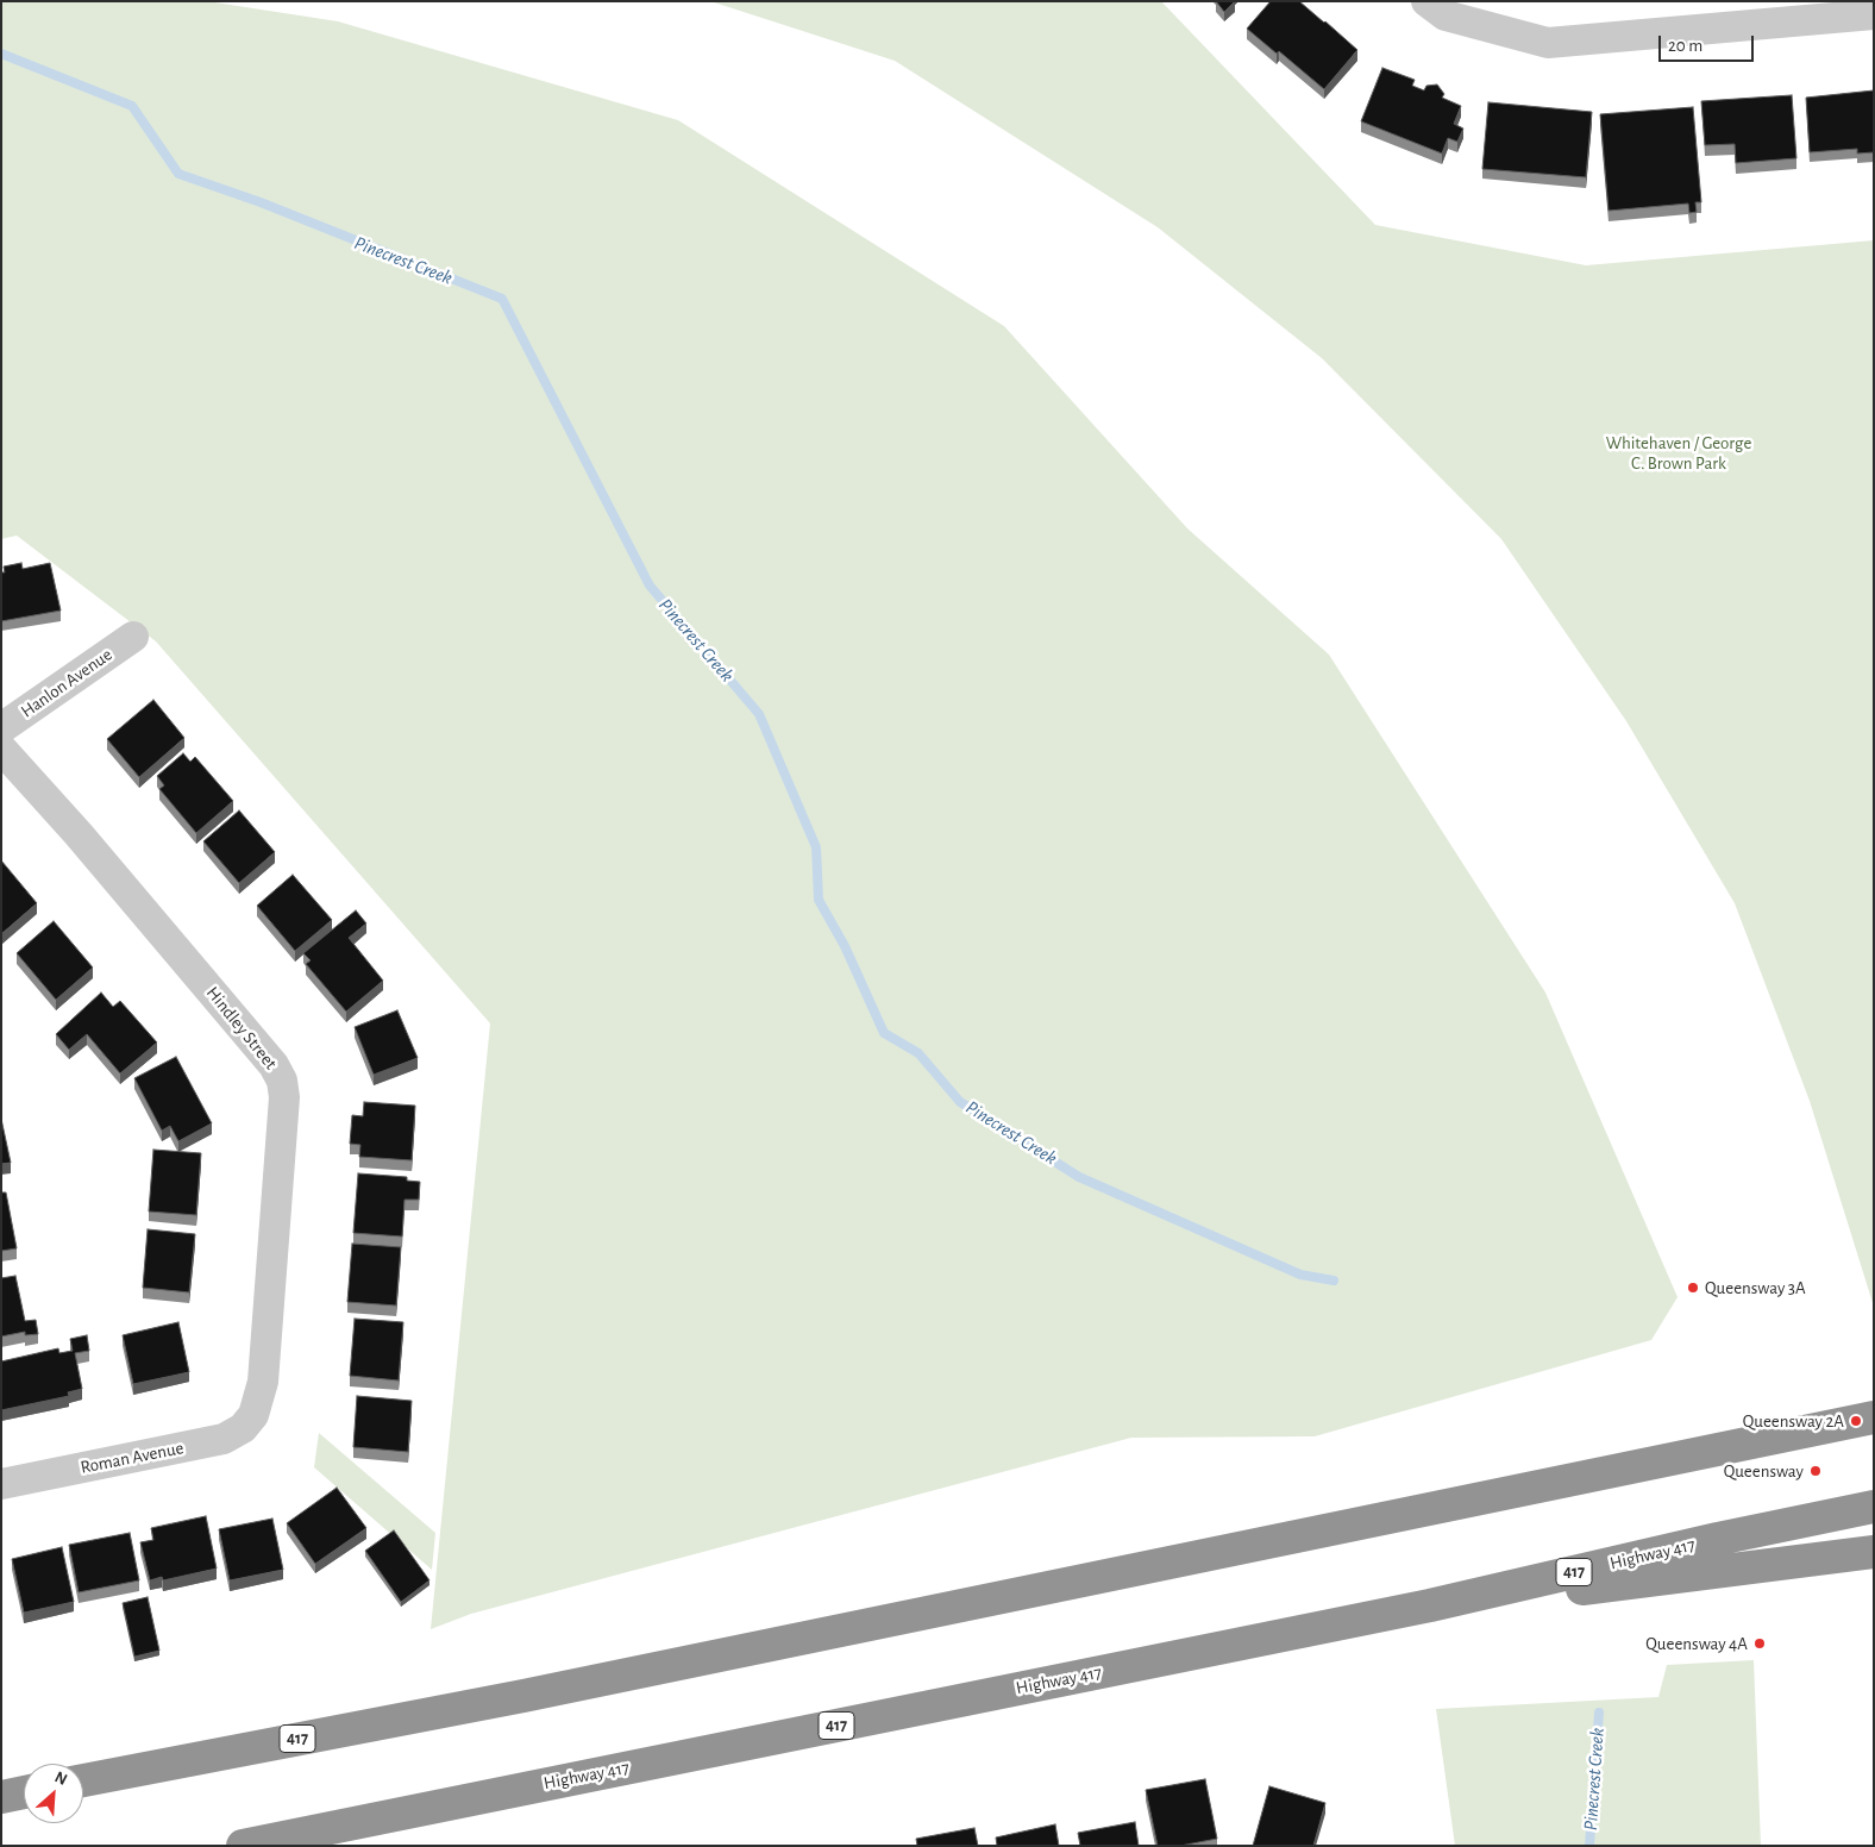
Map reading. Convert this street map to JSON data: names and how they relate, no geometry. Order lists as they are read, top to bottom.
{
  "streets": {
    "highway": ["Highway 417", "417"],
    "street": ["Hanlon Avenue", "Hindley Street", "Roman Avenue"]
  },
  "crossings": [
    ["Hindley Street", "Roman Avenue"]
  ],
  "water": ["Pinecrest Creek"],
  "parks": ["Whitehaven / George C. Brown Park"],
  "places": [
    "Queensway 3A",
    "Queensway 2A",
    "Queensway",
    "Queensway 4A"
  ],
  "scale_bar": "20 m",
  "north": "top right"
}
